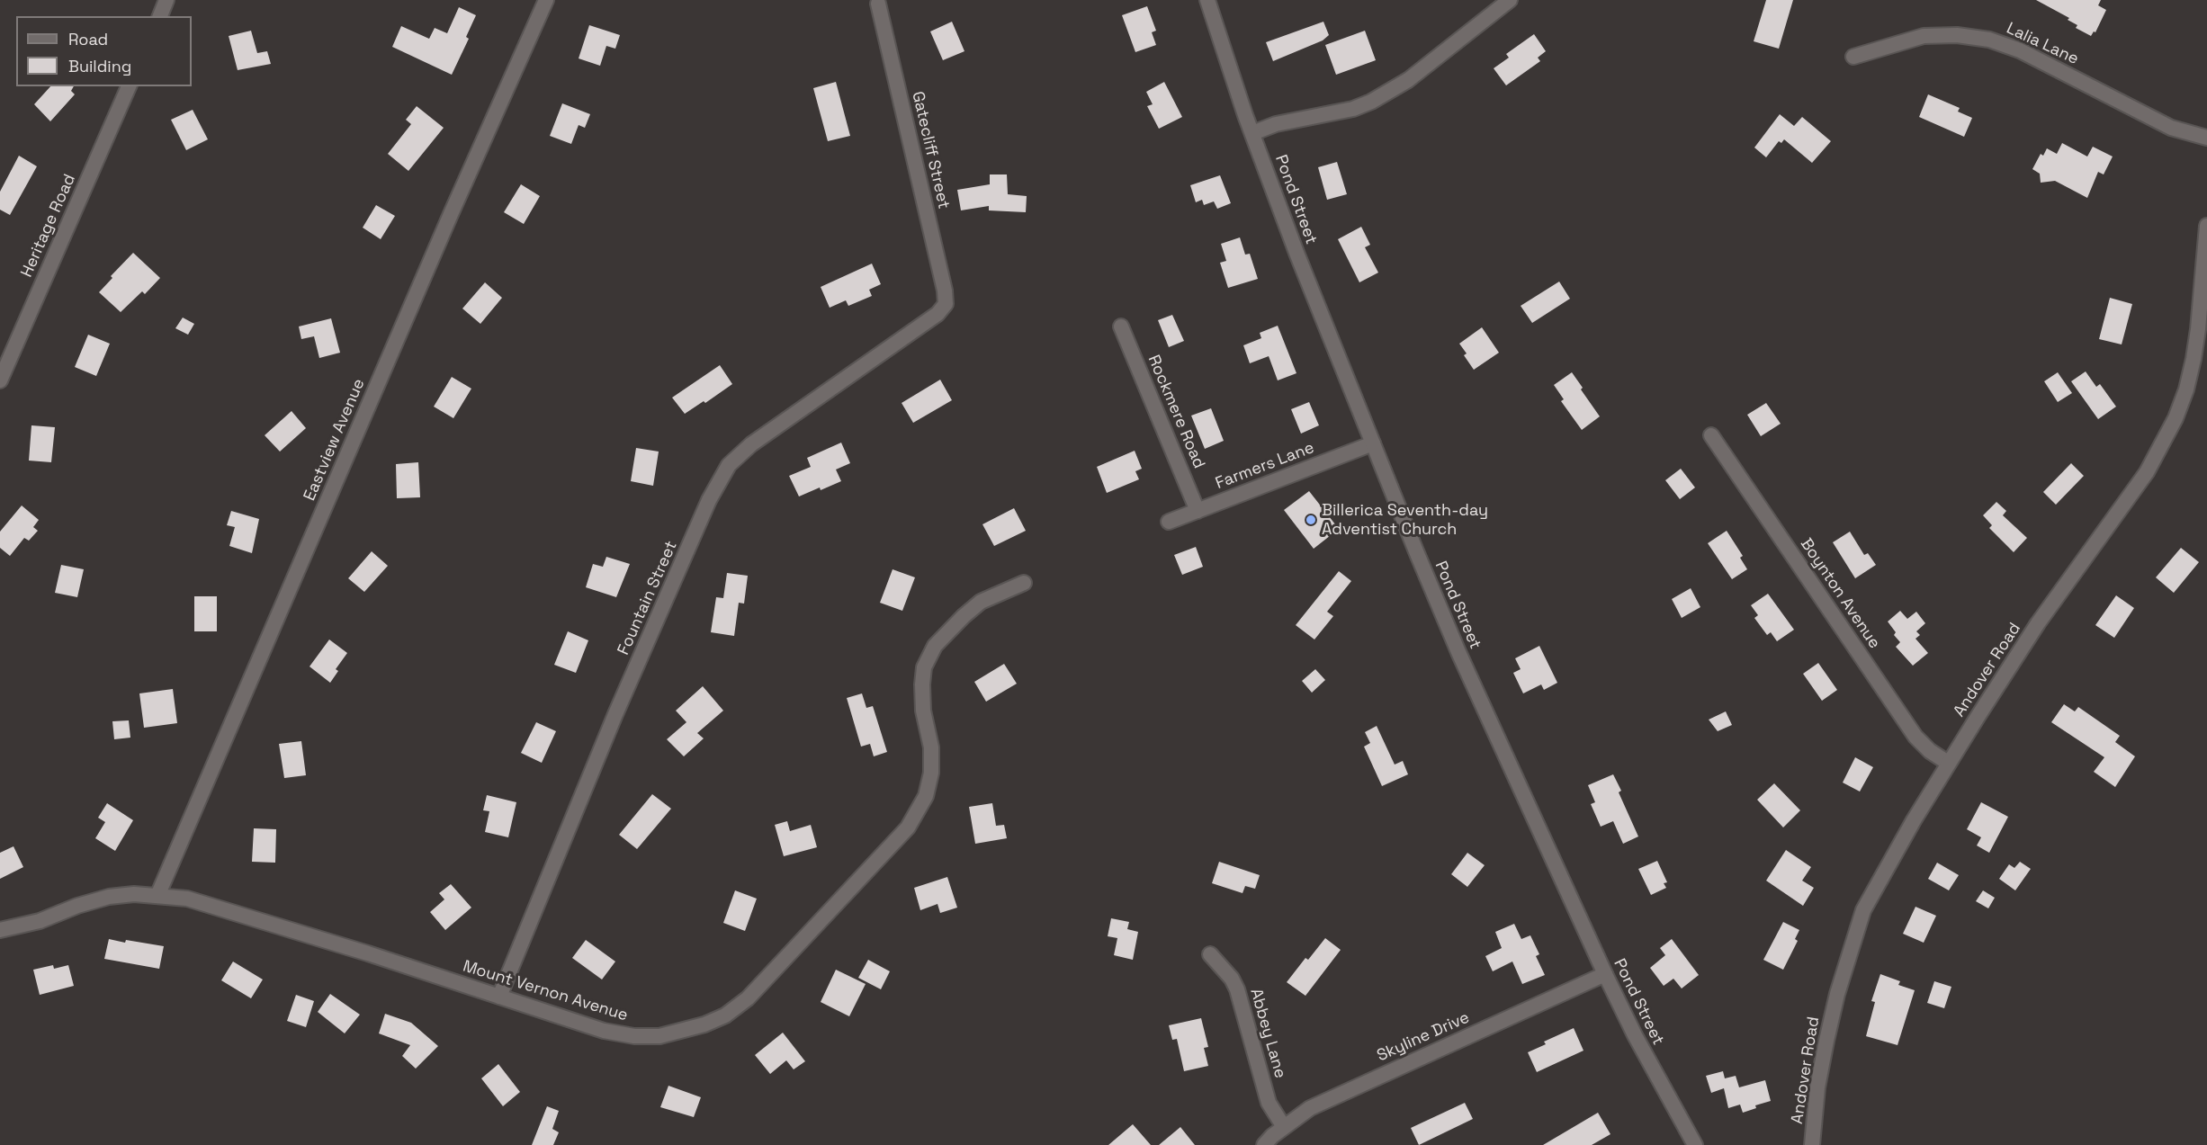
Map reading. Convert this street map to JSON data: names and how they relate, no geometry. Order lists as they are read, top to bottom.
{
  "streets": {
    "street": [
      "Lalia Lane",
      "Gatecliff Street",
      "Pond Street",
      "Heritage Road",
      "Rockmere Road",
      "Eastview Avenue",
      "Farmers Lane",
      "Boynton Avenue",
      "Fountain Street",
      "Andover Road",
      "Mount Vernon Avenue",
      "Abbey Lane",
      "Skyline Drive"
    ]
  },
  "crossings": [
    ["Gatecliff Street", "Fountain Street"],
    ["Pond Street", "Farmers Lane"],
    ["Pond Street", "Skyline Drive"],
    ["Rockmere Road", "Farmers Lane"],
    ["Eastview Avenue", "Mount Vernon Avenue"],
    ["Boynton Avenue", "Andover Road"],
    ["Fountain Street", "Mount Vernon Avenue"],
    ["Abbey Lane", "Skyline Drive"]
  ],
  "places": ["Billerica Seventh-day Adventist Church"],
  "legend": ["Road", "Building"]
}
